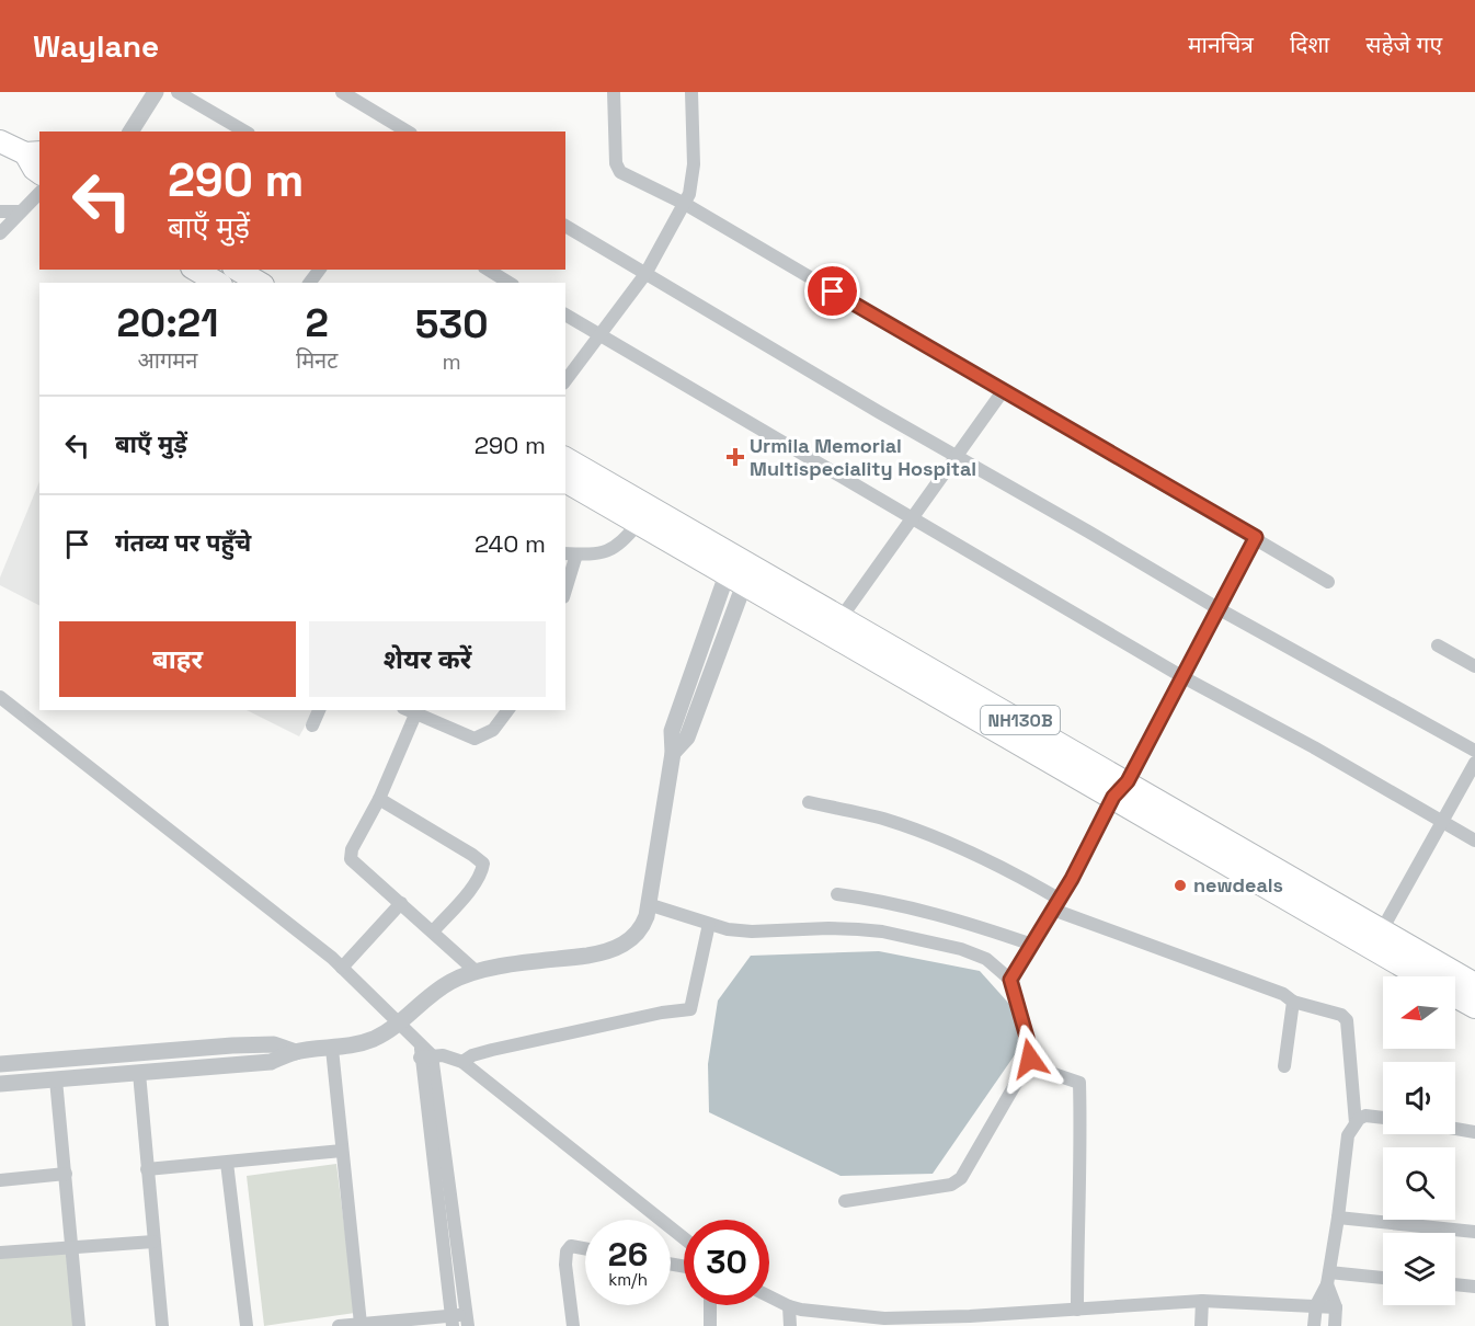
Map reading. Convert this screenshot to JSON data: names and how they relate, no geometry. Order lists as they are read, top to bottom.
{
  "streets": {
    "highway": ["NH130B"]
  },
  "places": {
    "health": ["Urmila Memorial Multispeciality Hospital"],
    "other": ["newdeals"]
  },
  "north": "left",
  "page": {
    "header": "Waylane",
    "nav": ["मानचित्र", "दिशा", "सहेजे गए"],
    "turn": ["290 m", "बाएँ मुड़ें"],
    "eta": [
      "20:21",
      "आगमन",
      "2",
      "मिनट",
      "530",
      "m"
    ],
    "list": [
      {
        "name": "बाएँ मुड़ें",
        "value": "290 m"
      },
      {
        "name": "गंतव्य पर पहुँचे",
        "value": "240 m"
      }
    ],
    "buttons": ["बाहर", "शेयर करें"],
    "speed": "26 km/h",
    "limit": "30"
  }
}
